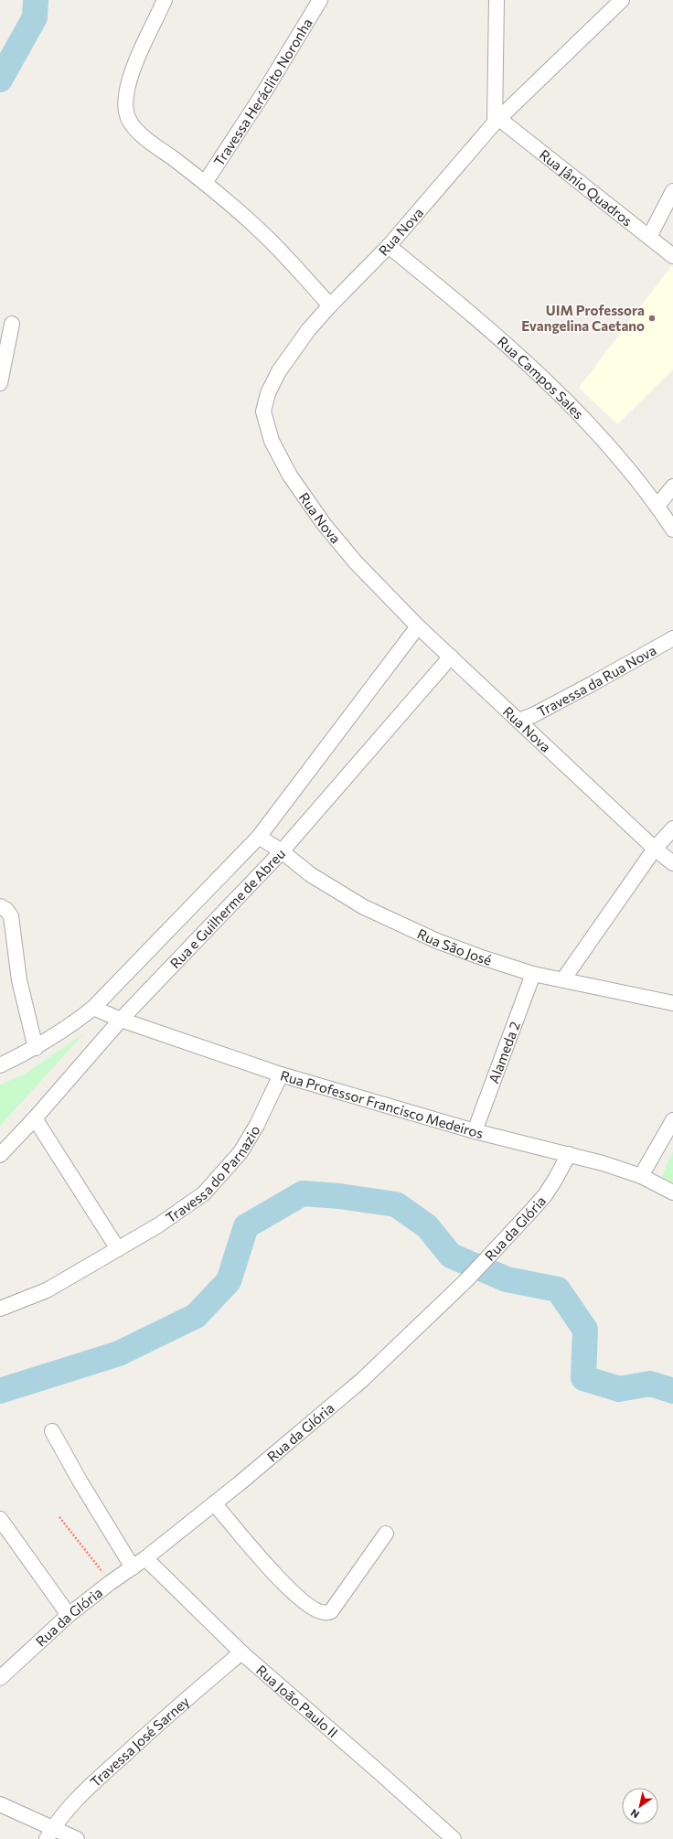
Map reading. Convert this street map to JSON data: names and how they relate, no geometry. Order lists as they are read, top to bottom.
{
  "streets": {
    "street": [
      "Travessa Heráclito Noronha",
      "Rua Jânio Quadros",
      "Rua Nova",
      "Rua Campos Sales",
      "Travessa da Rua Nova",
      "Rua e Guilherme de Abreu",
      "Rua São José",
      "Alameda 2",
      "Rua Professor Francisco Medeiros",
      "Travessa do Parnazio",
      "Rua da Glória",
      "Rua João Paulo II",
      "Travessa José Sarney"
    ]
  },
  "crossings": [
    ["Rua Jânio Quadros", "Rua Nova"],
    ["Rua Nova", "Rua Campos Sales"],
    ["Rua Nova", "Travessa da Rua Nova"],
    ["Rua Nova", "Rua e Guilherme de Abreu"],
    ["Rua e Guilherme de Abreu", "Rua São José"],
    ["Rua e Guilherme de Abreu", "Rua Professor Francisco Medeiros"],
    ["Rua São José", "Alameda 2"],
    ["Alameda 2", "Rua Professor Francisco Medeiros"],
    ["Rua Professor Francisco Medeiros", "Travessa do Parnazio"],
    ["Rua Professor Francisco Medeiros", "Rua da Glória"],
    ["Rua da Glória", "Rua João Paulo II"],
    ["Rua João Paulo II", "Travessa José Sarney"]
  ],
  "places": ["UIM Professora Evangelina Caetano"],
  "north": "bottom left"
}
